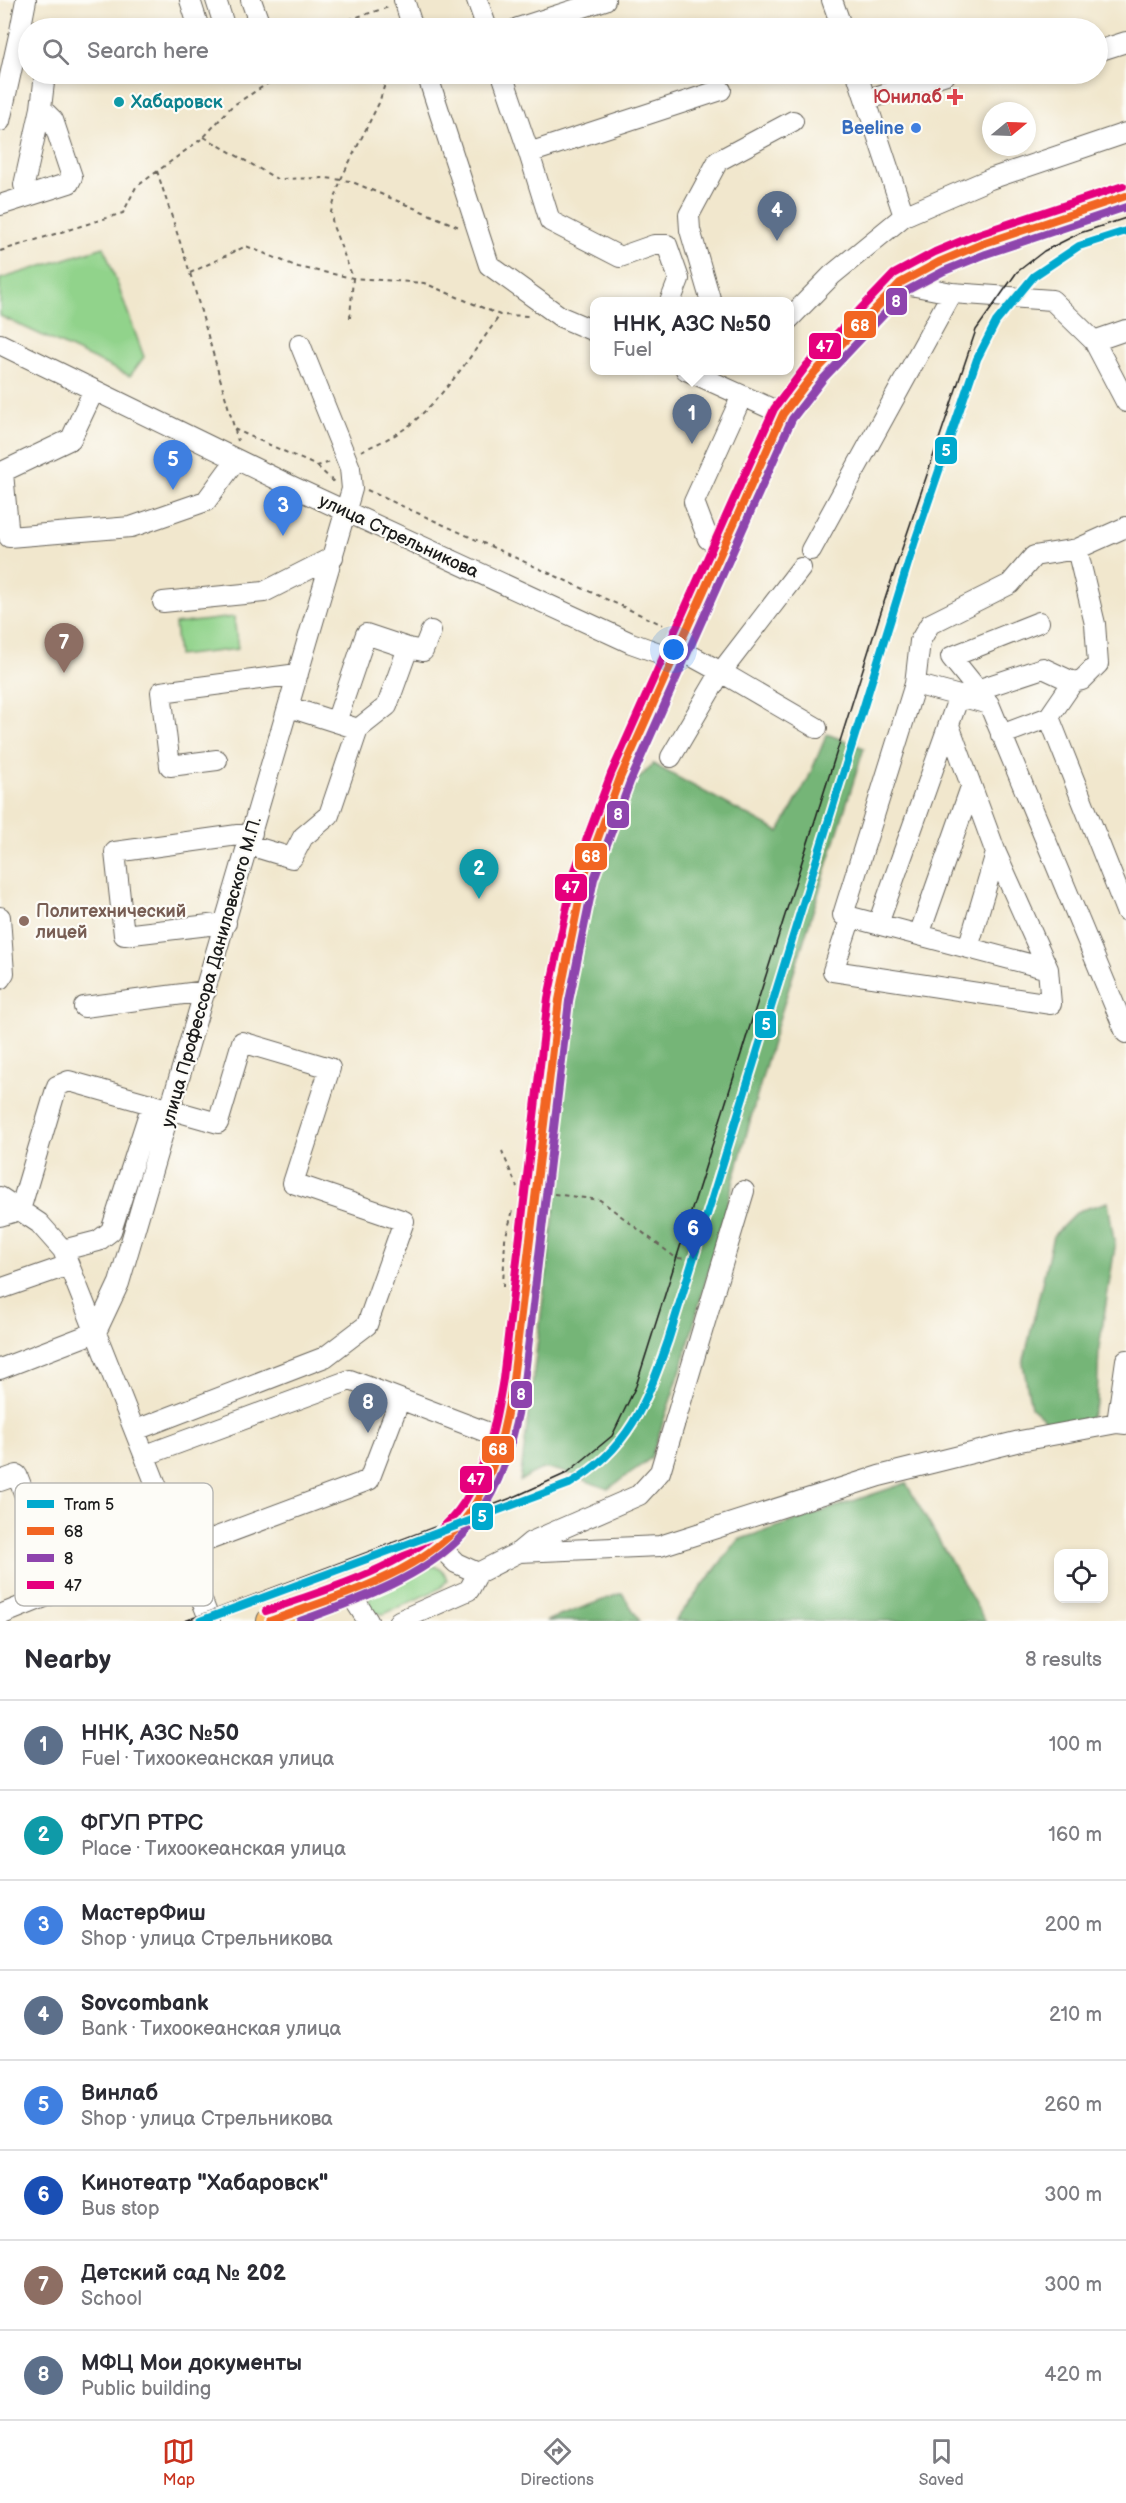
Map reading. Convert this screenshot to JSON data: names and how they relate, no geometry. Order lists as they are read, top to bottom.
{
  "streets": {
    "street": ["улица Стрельникова", "улица Профессора Даниловского М.П."]
  },
  "crossings": [
    ["улица Стрельникова", "улица Профессора Даниловского М.П."]
  ],
  "places": {
    "health": ["Юнилаб"],
    "other": ["Хабаровск", "Beeline", "Политехнический лицей"]
  },
  "lines": [
    "transit line 47",
    "transit line 68",
    "transit line 8",
    "tram line 5"
  ],
  "legend": [
    "Tram 5",
    "68",
    "8",
    "47"
  ],
  "north": "right",
  "page": {
    "search": "Search here",
    "pins": [
      "4",
      "1",
      "5",
      "3",
      "7",
      "2",
      "6",
      "8"
    ],
    "popup": ["ННК, АЗС №50", "Fuel"],
    "heading": ["Nearby", "8 results"],
    "list": [
      {
        "mark": "1",
        "name": "ННК, АЗС №50",
        "note": "Fuel · Тихоокеанская улица",
        "value": "100 m"
      },
      {
        "mark": "2",
        "name": "ФГУП РТРС",
        "note": "Place · Тихоокеанская улица",
        "value": "160 m"
      },
      {
        "mark": "3",
        "name": "МастерФиш",
        "note": "Shop · улица Стрельникова",
        "value": "200 m"
      },
      {
        "mark": "4",
        "name": "Sovcombank",
        "note": "Bank · Тихоокеанская улица",
        "value": "210 m"
      },
      {
        "mark": "5",
        "name": "Винлаб",
        "note": "Shop · улица Стрельникова",
        "value": "260 m"
      },
      {
        "mark": "6",
        "name": "Кинотеатр \"Хабаровск\"",
        "note": "Bus stop",
        "value": "300 m"
      },
      {
        "mark": "7",
        "name": "Детский сад № 202",
        "note": "School",
        "value": "300 m"
      },
      {
        "mark": "8",
        "name": "МФЦ Мои документы",
        "note": "Public building",
        "value": "420 m"
      }
    ],
    "nav": ["Map", "Directions", "Saved"]
  }
}
